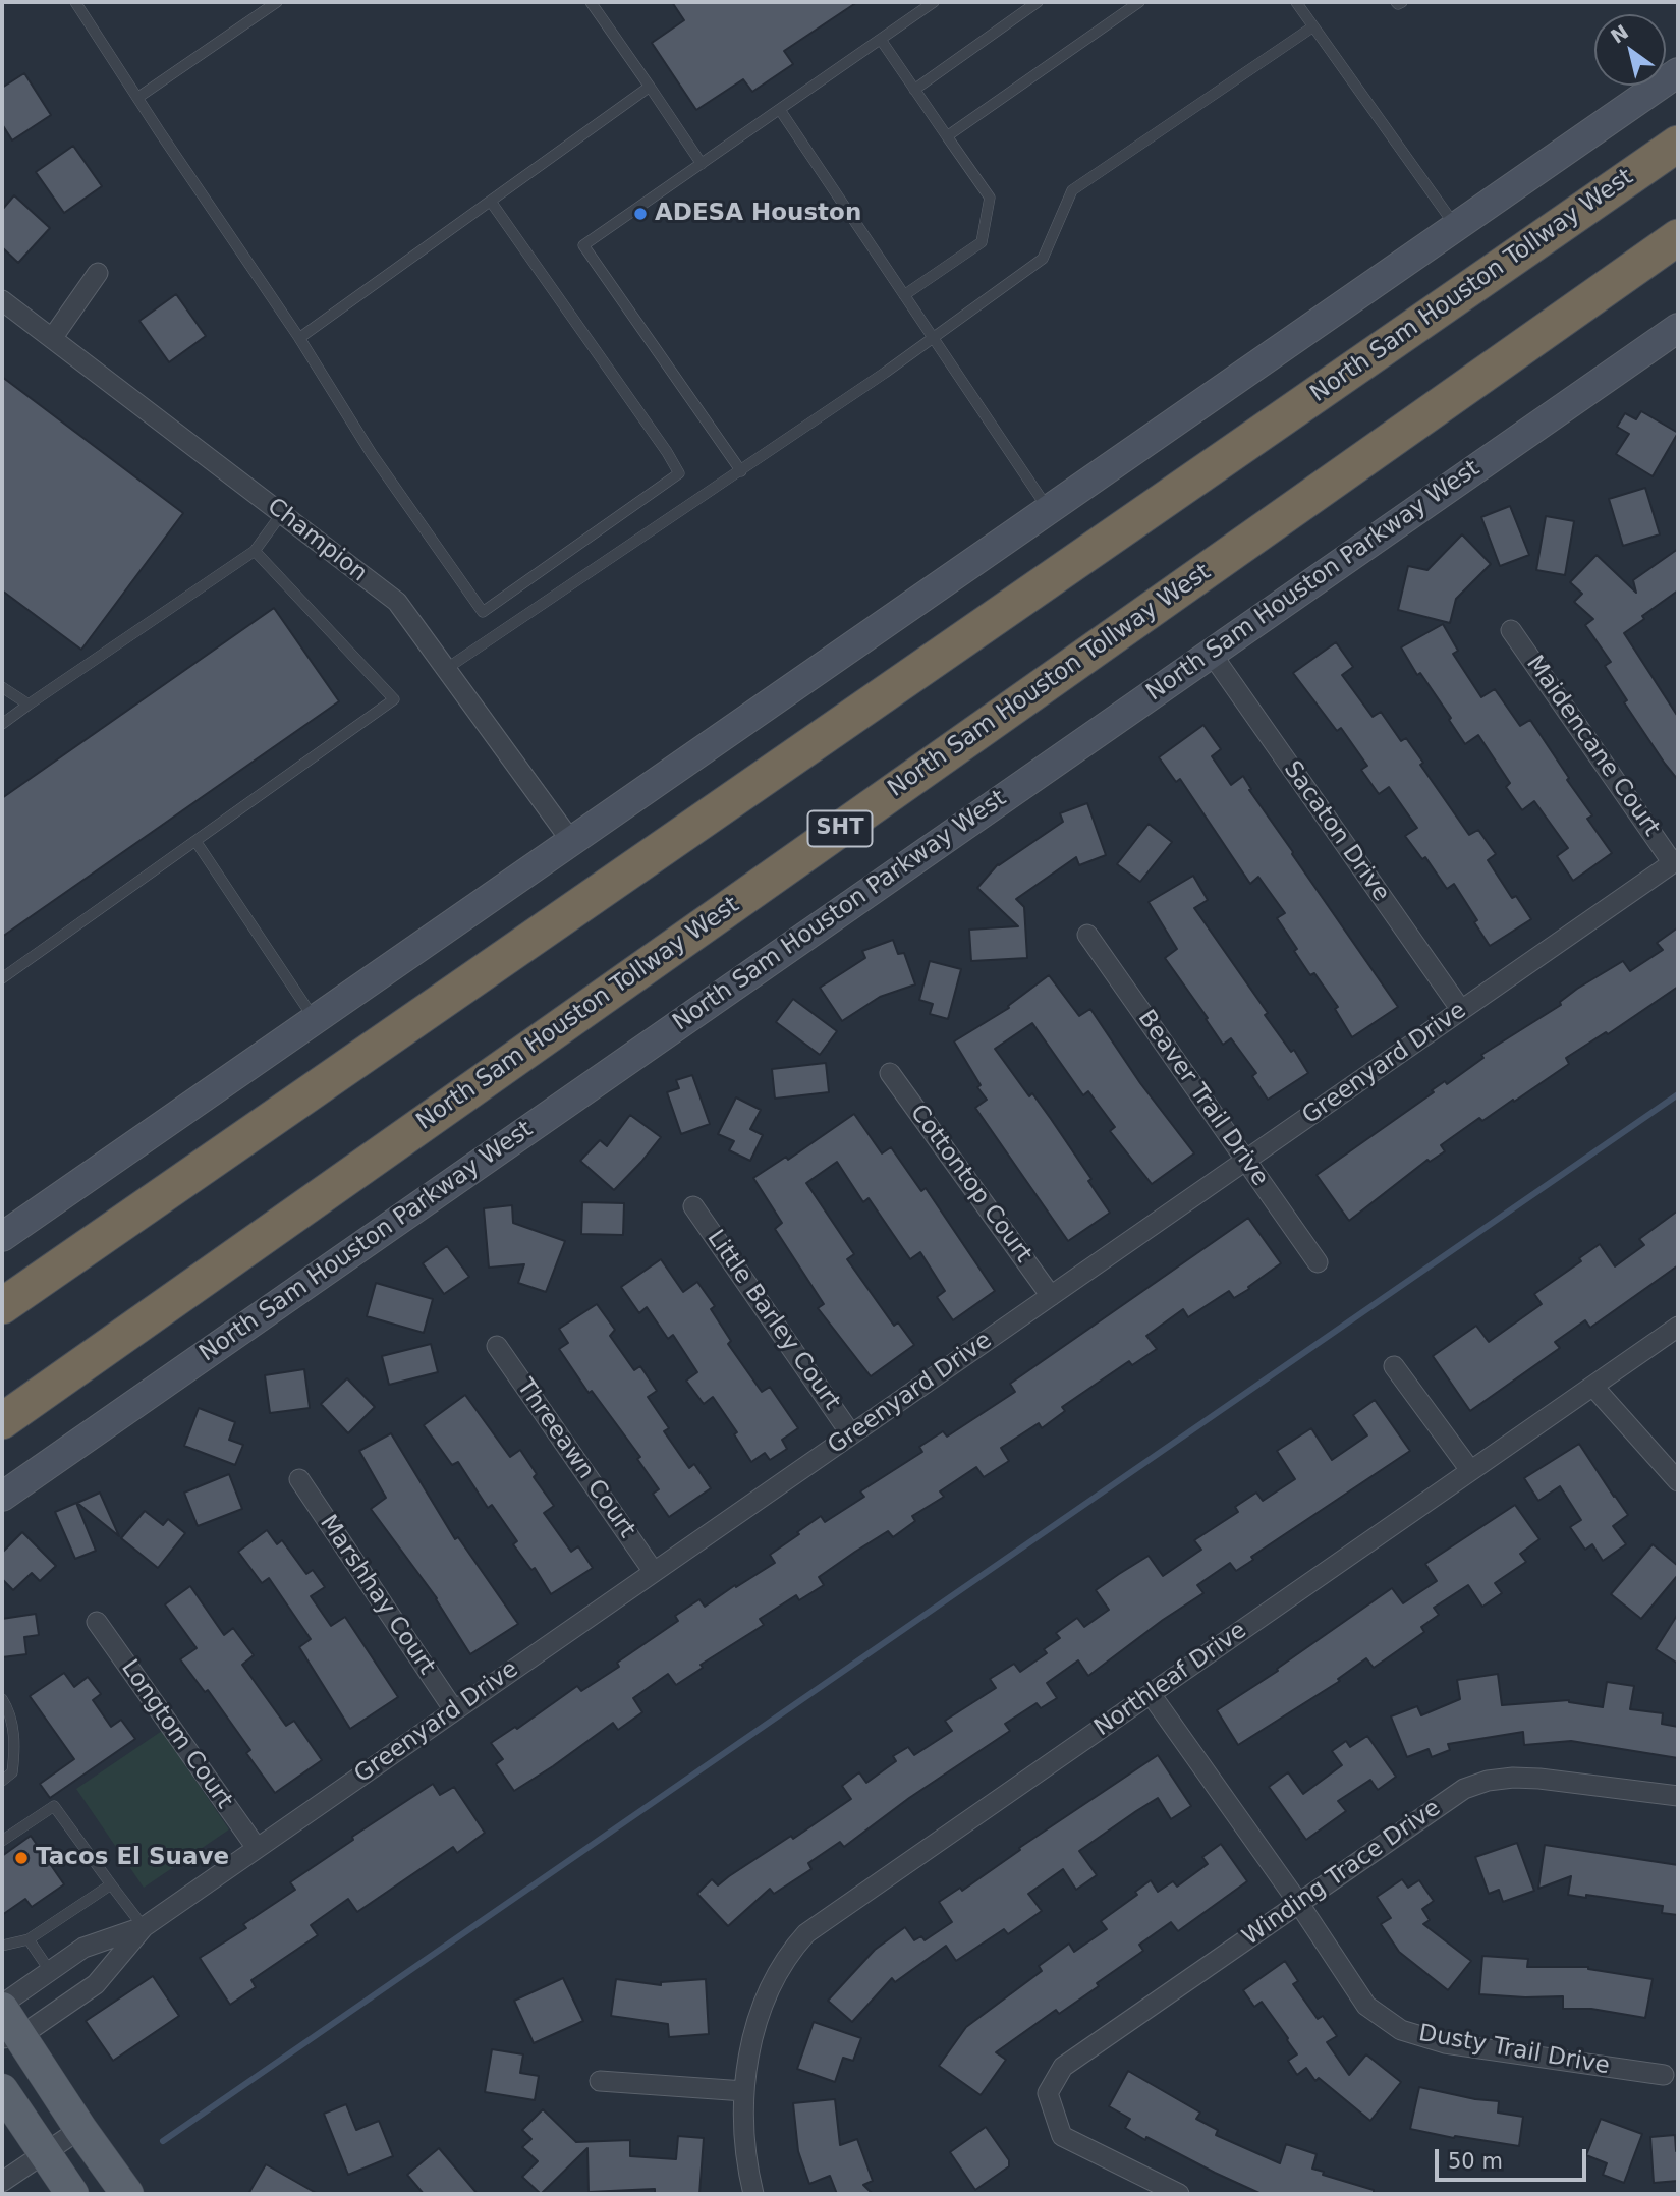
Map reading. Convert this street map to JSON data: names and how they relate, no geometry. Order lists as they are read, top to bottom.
{
  "streets": {
    "highway": ["North Sam Houston Tollway West", "SHT"],
    "main road": ["North Sam Houston Parkway West"],
    "street": [
      "Champion",
      "Maidencane Court",
      "Sacaton Drive",
      "Greenyard Drive",
      "Beaver Trail Drive",
      "Cottontop Court",
      "Little Barley Court",
      "Threeawn Court",
      "Marshhay Court",
      "Northleaf Drive",
      "Longtom Court",
      "Winding Trace Drive",
      "Dusty Trail Drive"
    ]
  },
  "crossings": [
    ["North Sam Houston Parkway West", "Sacaton Drive"],
    ["Maidencane Court", "Greenyard Drive"],
    ["Sacaton Drive", "Greenyard Drive"],
    ["Greenyard Drive", "Beaver Trail Drive"],
    ["Greenyard Drive", "Cottontop Court"],
    ["Greenyard Drive", "Little Barley Court"],
    ["Greenyard Drive", "Threeawn Court"],
    ["Greenyard Drive", "Marshhay Court"],
    ["Greenyard Drive", "Longtom Court"],
    ["Northleaf Drive", "Dusty Trail Drive"],
    ["Winding Trace Drive", "Dusty Trail Drive"]
  ],
  "places": ["ADESA Houston", "Tacos El Suave"],
  "scale_bar": "50 m",
  "north": "top left"
}
